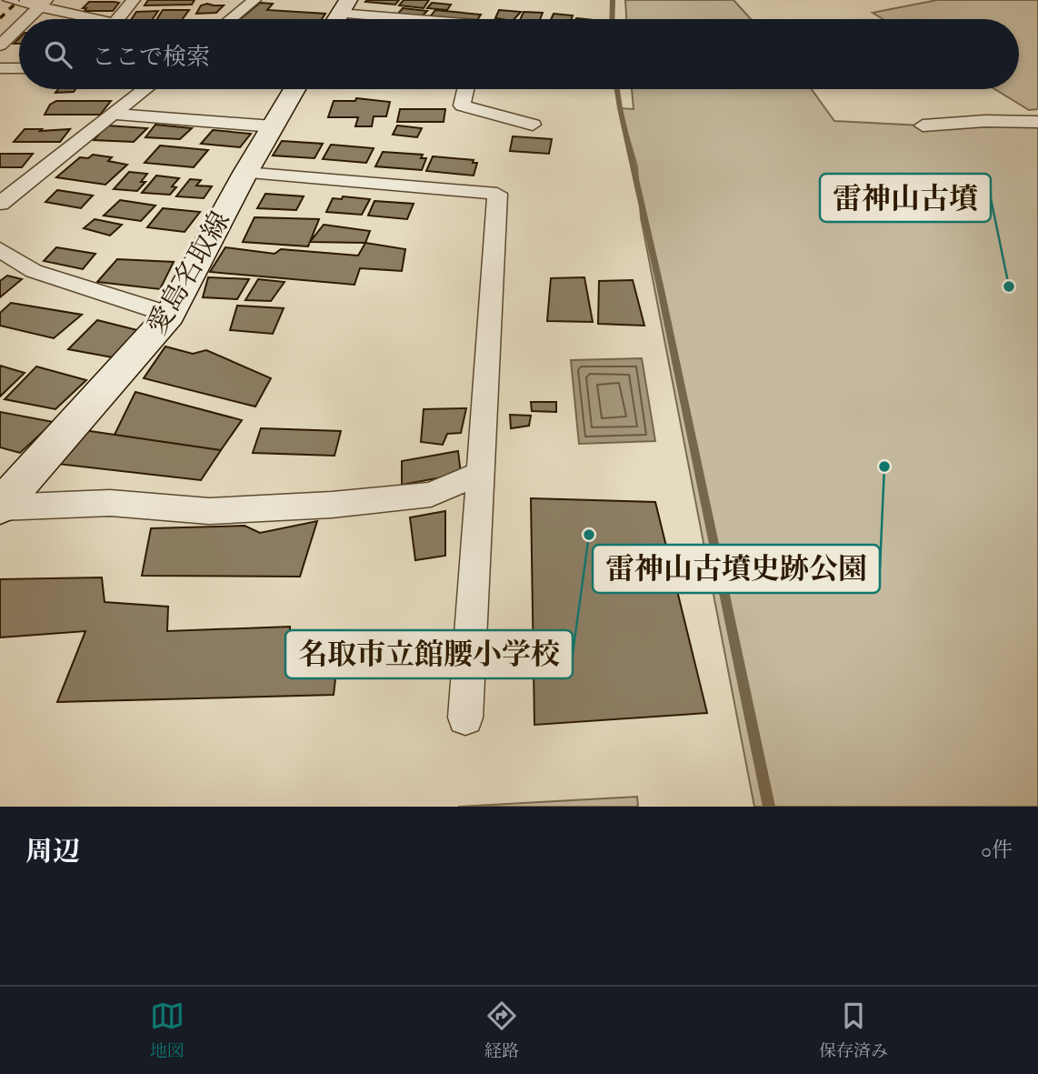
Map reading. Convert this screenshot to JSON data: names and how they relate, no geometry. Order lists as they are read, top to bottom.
{
  "streets": {
    "main road": ["愛島名取線"]
  },
  "places": ["雷神山古墳", "雷神山古墳史跡公園", "名取市立館腰小学校"],
  "page": {
    "search": "ここで検索",
    "heading": ["周辺", "0件"],
    "nav": ["地図", "経路", "保存済み"]
  }
}
